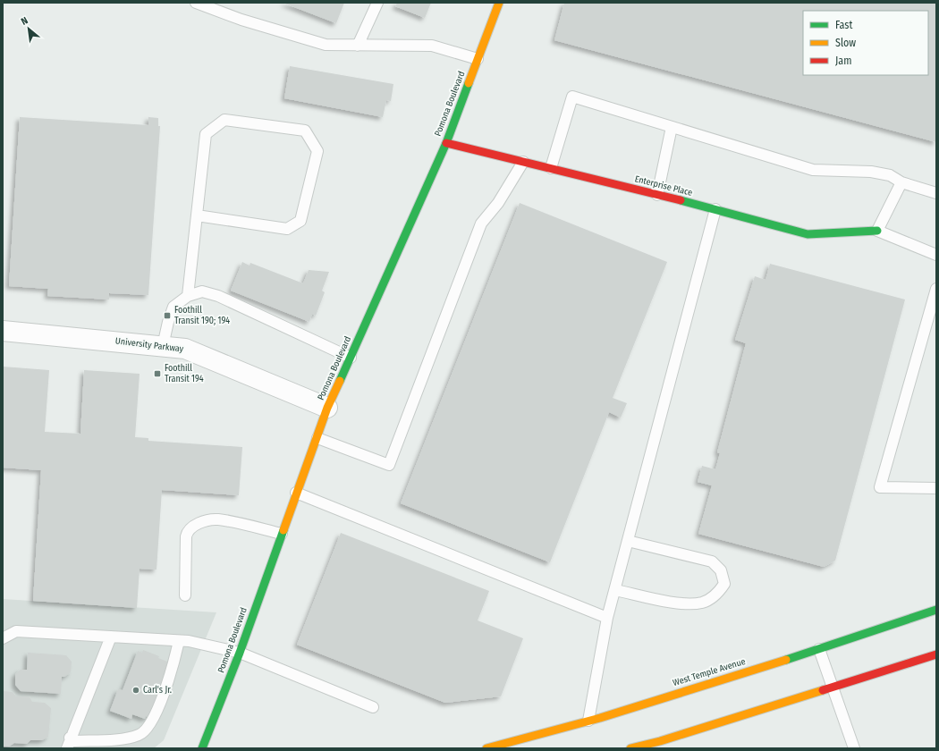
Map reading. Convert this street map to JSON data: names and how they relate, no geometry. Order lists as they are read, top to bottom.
{
  "streets": {
    "street": [
      "Pomona Boulevard",
      "Enterprise Place",
      "University Parkway",
      "West Temple Avenue"
    ]
  },
  "crossings": [
    ["Pomona Boulevard", "Enterprise Place"],
    ["Pomona Boulevard", "University Parkway"]
  ],
  "places": {
    "transit": ["Foothill Transit 190; 194", "Foothill Transit 194"],
    "other": ["Carl's Jr."]
  },
  "legend": ["Fast", "Slow", "Jam"],
  "north": "top left"
}
